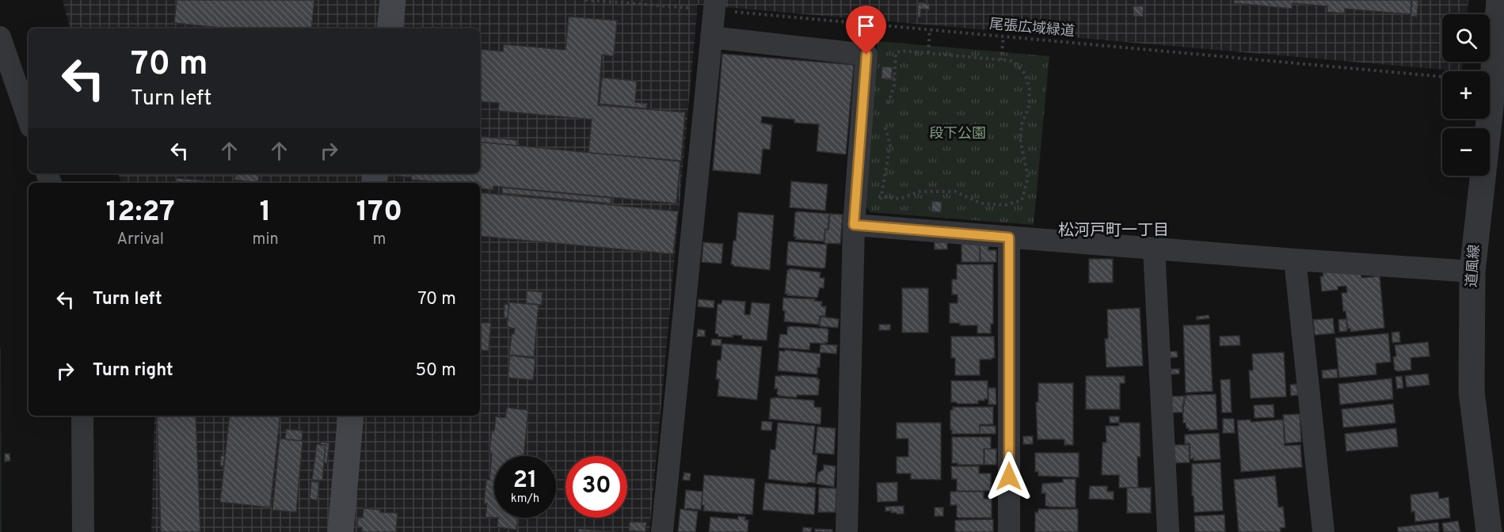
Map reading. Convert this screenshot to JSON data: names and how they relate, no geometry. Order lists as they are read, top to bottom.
{
  "streets": {
    "street": ["道風線"],
    "path": ["尾張広域緑道"]
  },
  "districts": ["松河戸町一丁目"],
  "parks": ["段下公園"],
  "page": {
    "map_buttons": ["+", "−"],
    "turn": ["70 m", "Turn left"],
    "eta": [
      "12:27",
      "Arrival",
      "1",
      "min",
      "170",
      "m"
    ],
    "list": [
      {
        "name": "Turn left",
        "value": "70 m"
      },
      {
        "name": "Turn right",
        "value": "50 m"
      }
    ],
    "speed": "21 km/h",
    "limit": "30"
  }
}
